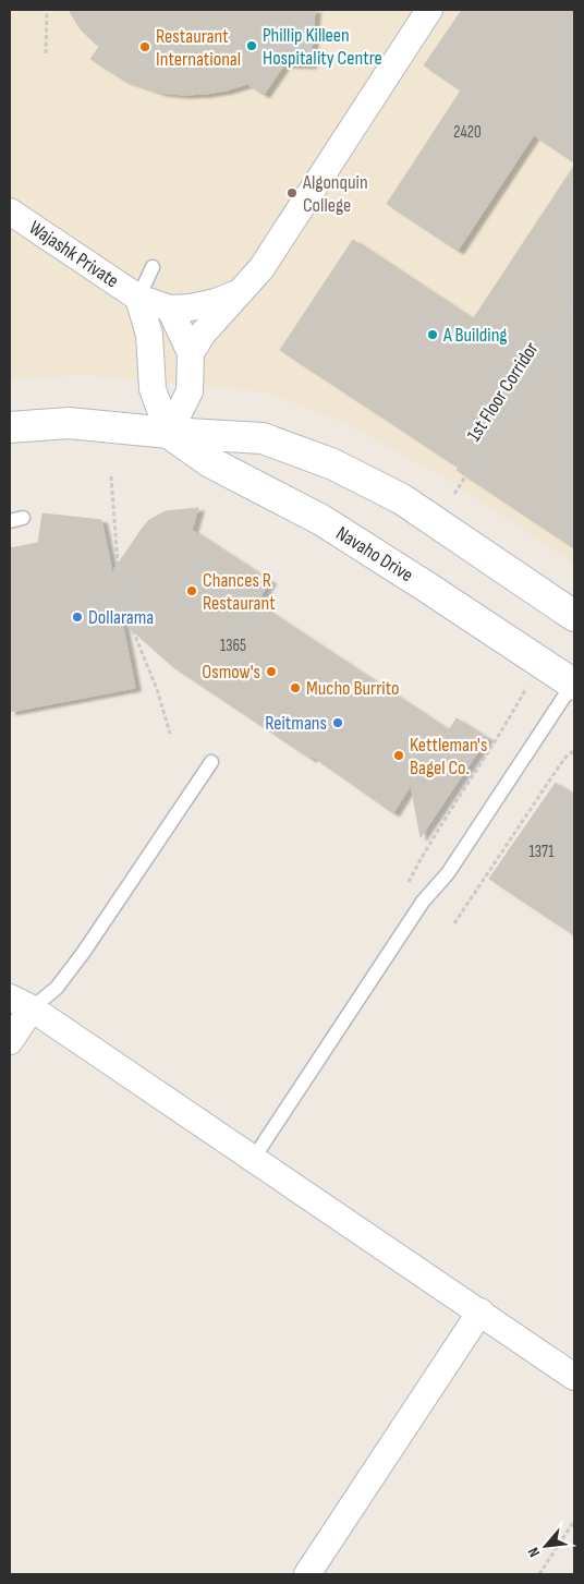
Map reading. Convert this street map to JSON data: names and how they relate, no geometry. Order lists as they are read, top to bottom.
{
  "streets": {
    "street": ["Wajashk Private", "Navaho Drive"],
    "path": ["1st Floor Corridor"]
  },
  "crossings": [
    ["Wajashk Private", "Navaho Drive"]
  ],
  "places": [
    "Phillip Killeen Hospitality Centre",
    "Restaurant International",
    "Algonquin College",
    "A Building",
    "Chances R Restaurant",
    "Dollarama",
    "Osmow's",
    "Mucho Burrito",
    "Reitmans",
    "Kettleman's Bagel Co."
  ],
  "house_numbers": ["2420", "1365", "1371"],
  "north": "bottom left"
}
